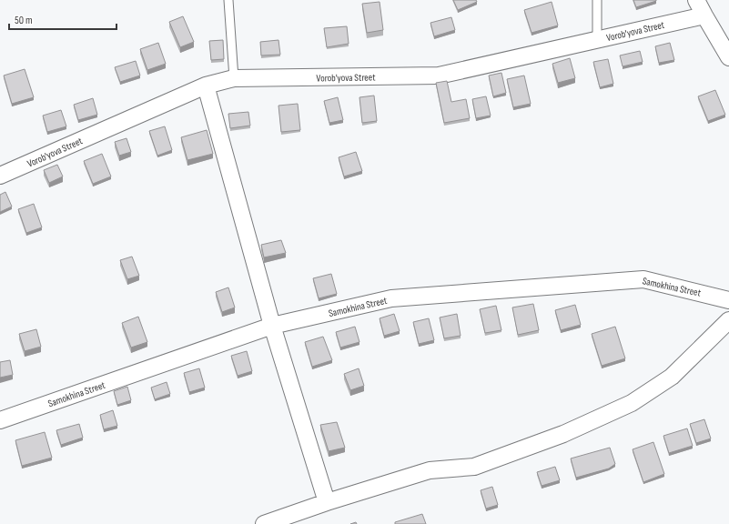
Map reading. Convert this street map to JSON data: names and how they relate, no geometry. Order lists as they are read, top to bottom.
{
  "streets": {
    "street": ["Vorob'yova Street", "Samokhina Street"]
  },
  "scale_bar": "50 m"
}
